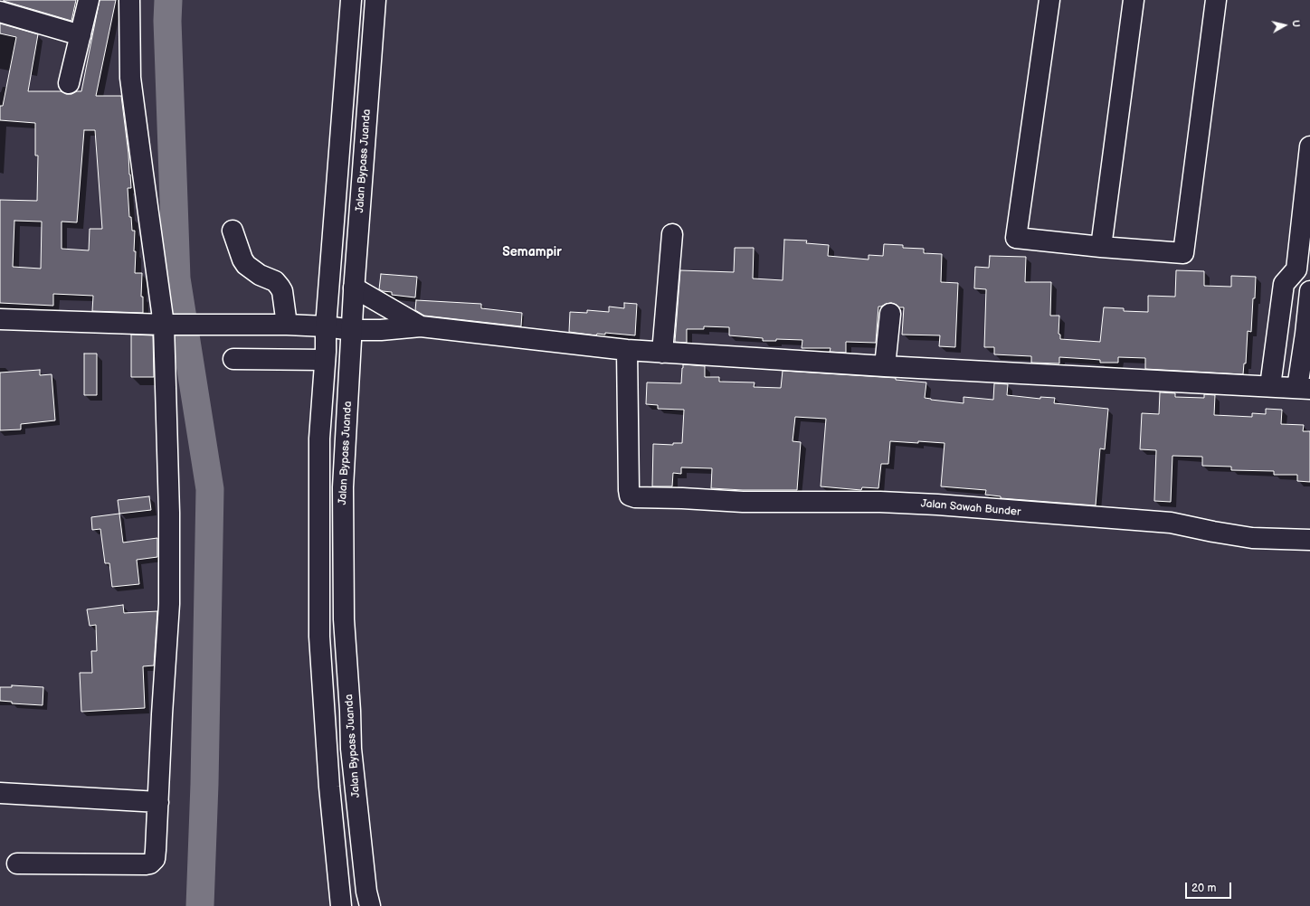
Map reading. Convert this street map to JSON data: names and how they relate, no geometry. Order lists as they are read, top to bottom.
{
  "streets": {
    "street": ["Jalan Bypass Juanda", "Jalan Sawah Bunder"]
  },
  "districts": ["Semampir"],
  "scale_bar": "20 m",
  "north": "right"
}
